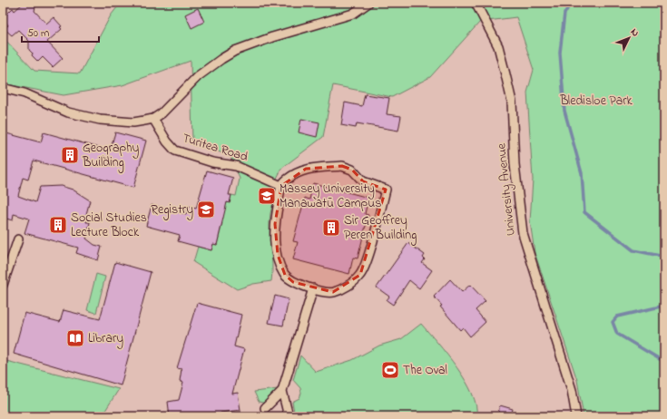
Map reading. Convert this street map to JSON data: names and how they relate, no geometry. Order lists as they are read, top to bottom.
{
  "streets": {
    "street": ["Turitea Road", "University Avenue"]
  },
  "parks": ["Bledisloe Park"],
  "places": {
    "building": ["Geography Building", "Social Studies Lecture Block", "Sir Geoffrey Peren Building"],
    "school or university": ["Massey University Manawatū Campus", "Registry"],
    "library": ["Library"],
    "sports": ["The Oval"]
  },
  "scale_bar": "50 m",
  "north": "top right"
}
